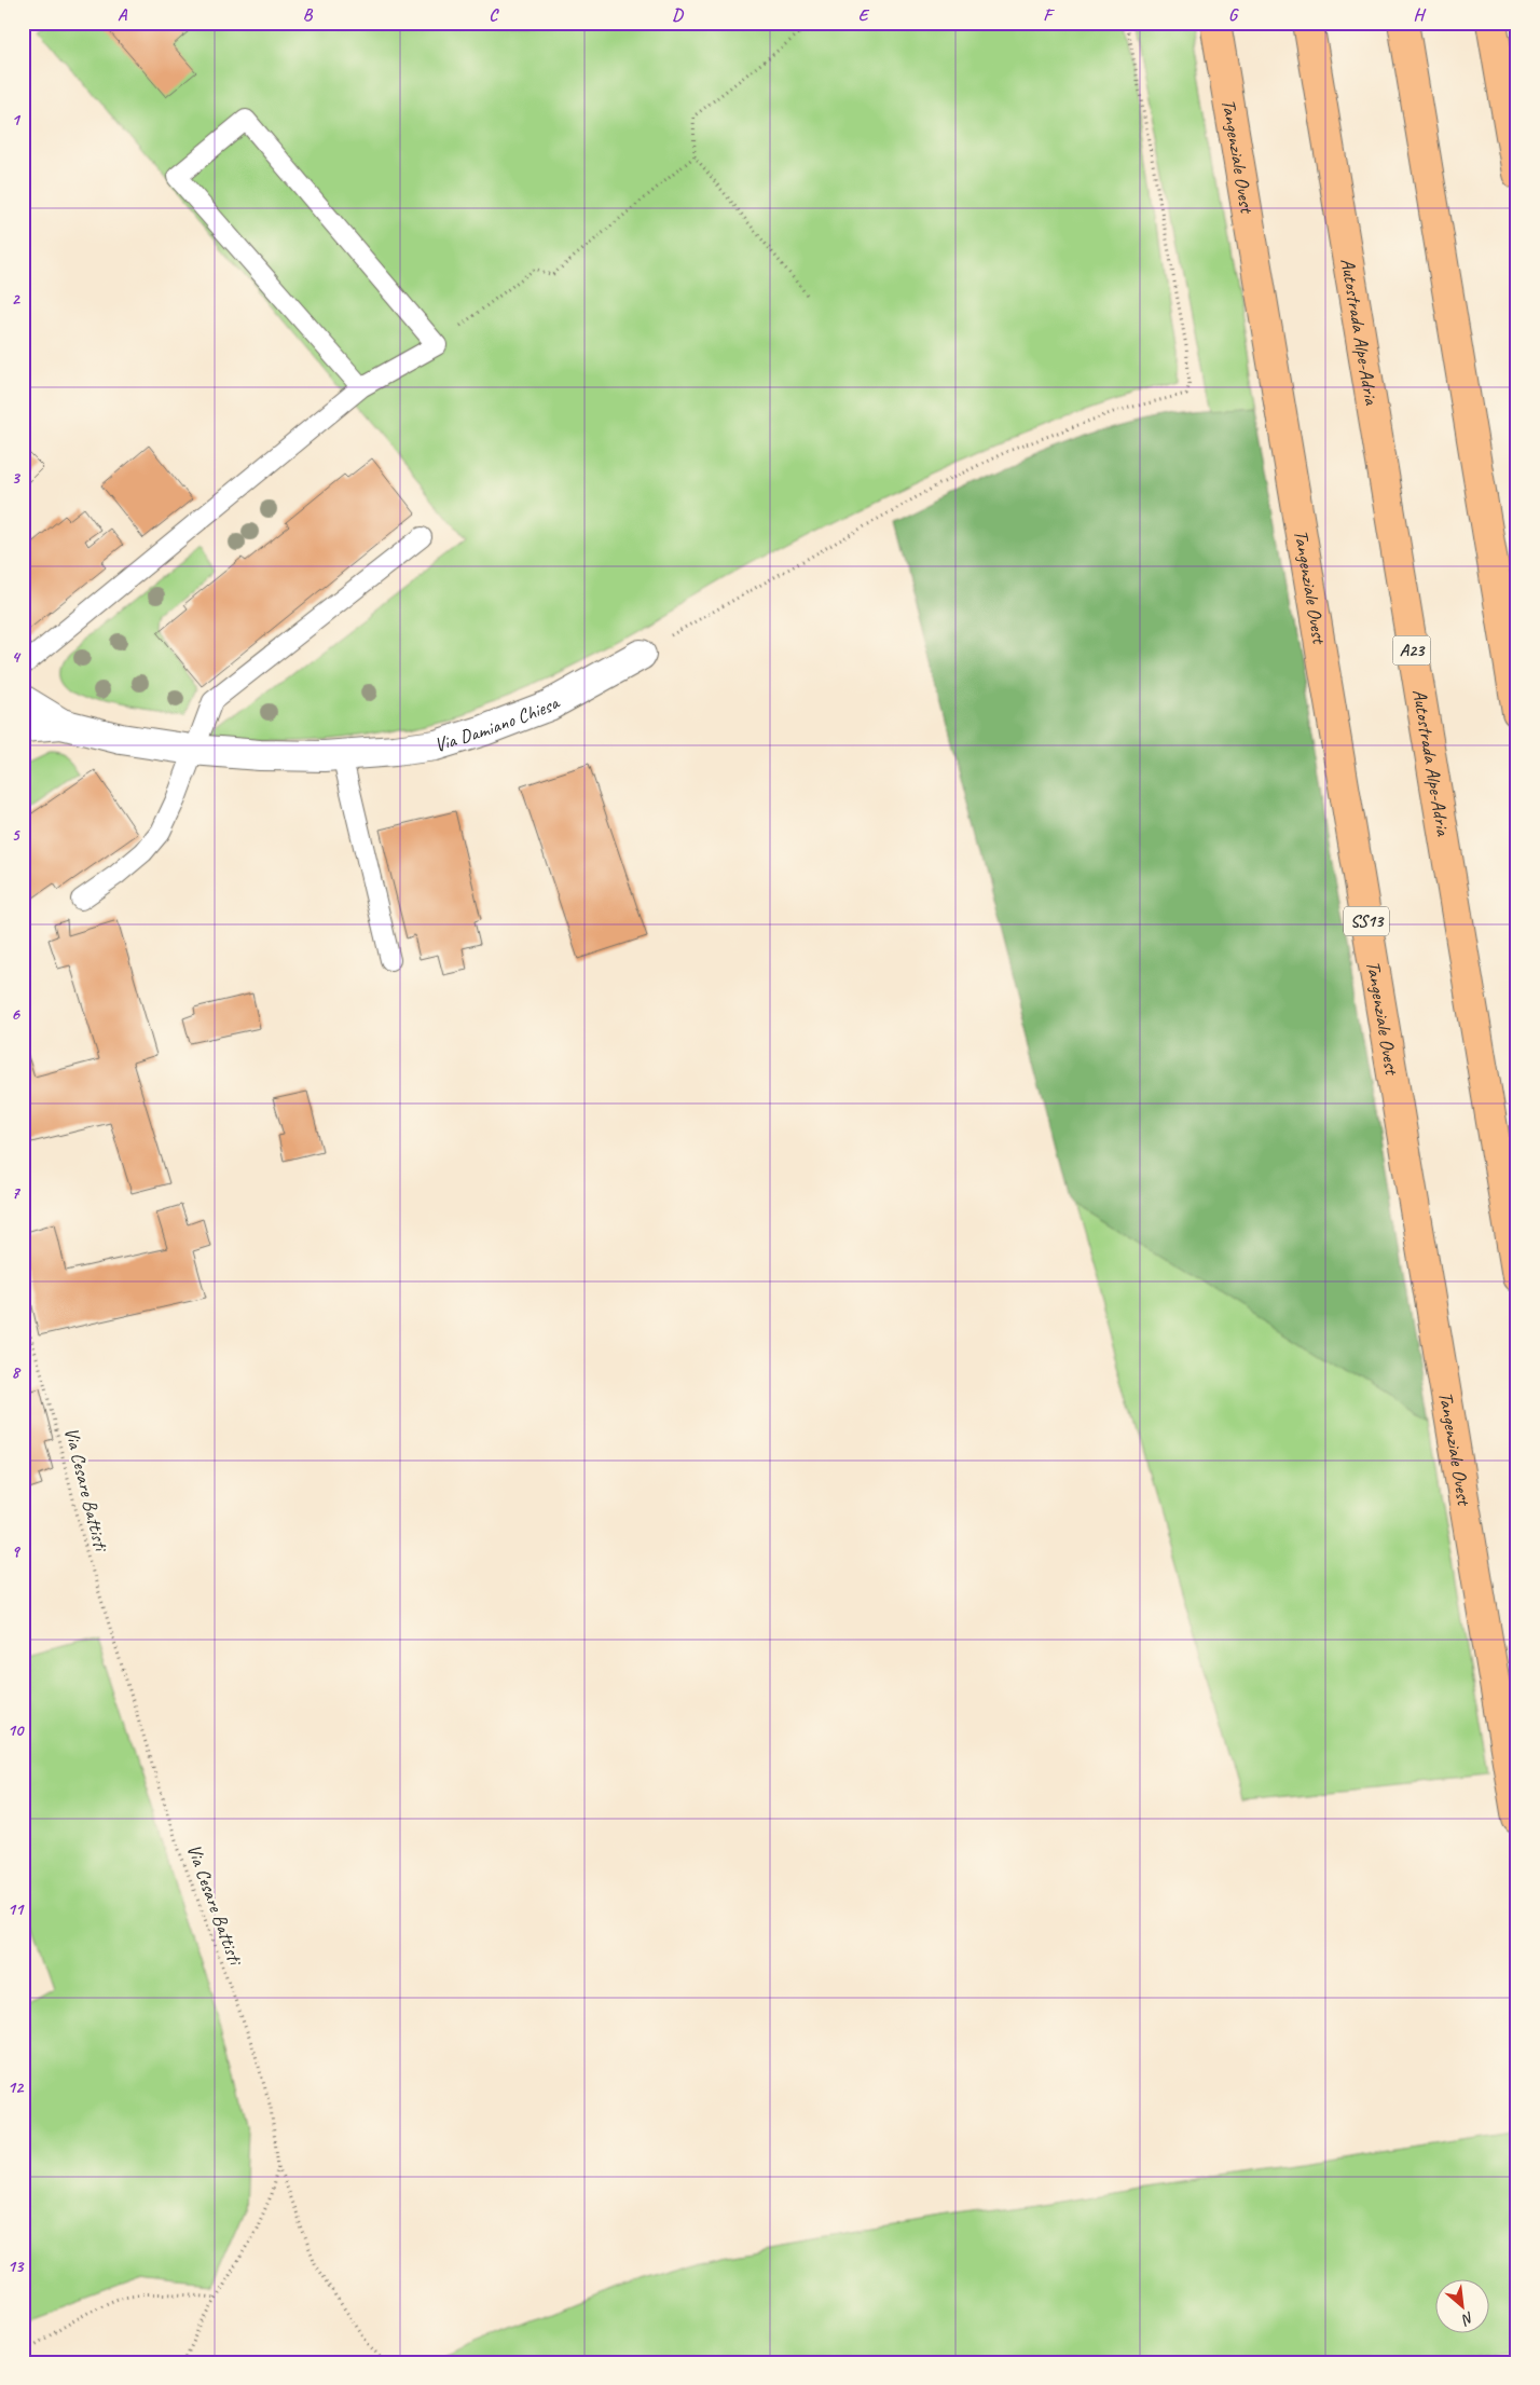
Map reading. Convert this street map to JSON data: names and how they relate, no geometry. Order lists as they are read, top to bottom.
{
  "streets": {
    "highway": [
      "Tangenziale Ovest",
      "Autostrada Alpe-Adria",
      "A23",
      "SS13"
    ],
    "street": ["Via Damiano Chiesa"],
    "path": ["Via Cesare Battisti"]
  },
  "north": "bottom right",
  "grid": {
    "columns": [
      "A",
      "B",
      "C",
      "D",
      "E",
      "F",
      "G",
      "H"
    ],
    "rows": [
      "1",
      "2",
      "3",
      "4",
      "5",
      "6",
      "7",
      "8",
      "9",
      "10",
      "11",
      "12",
      "13"
    ]
  }
}
